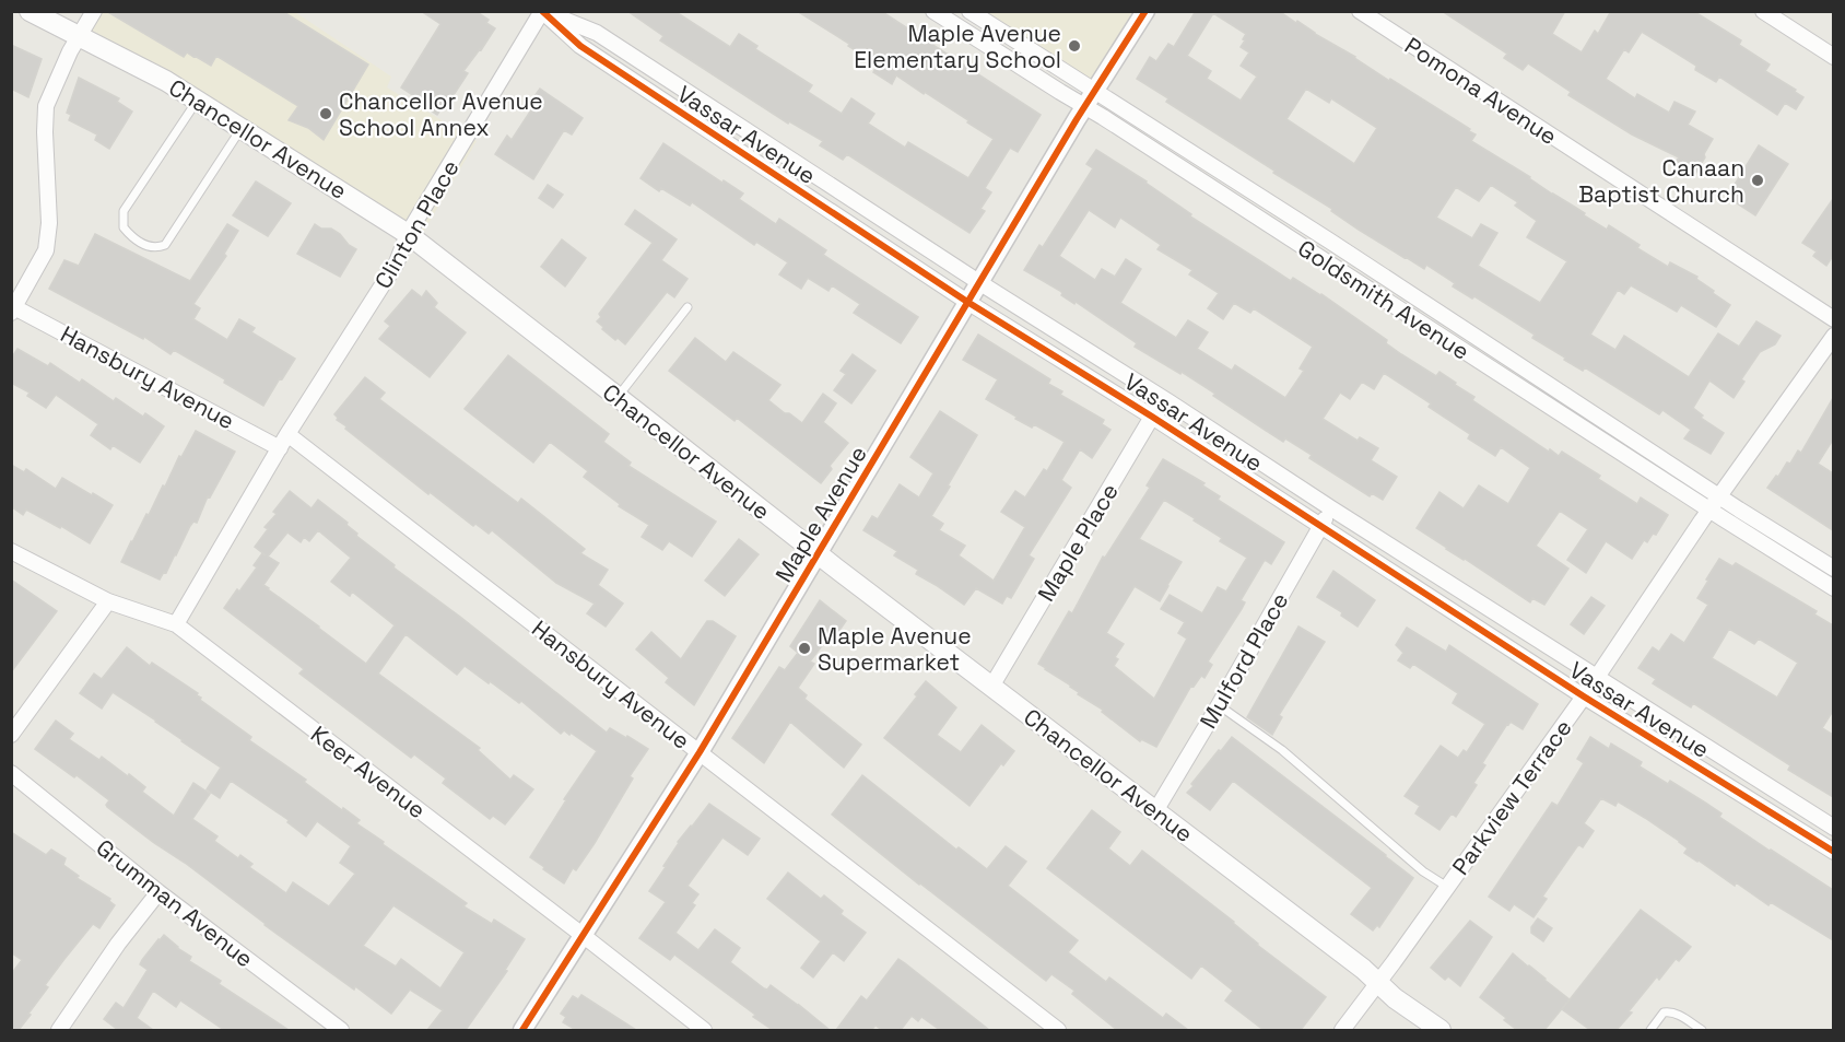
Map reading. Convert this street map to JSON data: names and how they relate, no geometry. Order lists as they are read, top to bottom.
{
  "streets": {
    "main road": ["Chancellor Avenue"],
    "street": [
      "Pomona Avenue",
      "Vassar Avenue",
      "Clinton Place",
      "Goldsmith Avenue",
      "Hansbury Avenue",
      "Maple Avenue",
      "Maple Place",
      "Mulford Place",
      "Keer Avenue",
      "Parkview Terrace",
      "Grumman Avenue"
    ]
  },
  "crossings": [
    ["Vassar Avenue", "Maple Avenue"],
    ["Vassar Avenue", "Maple Place"],
    ["Vassar Avenue", "Mulford Place"],
    ["Vassar Avenue", "Parkview Terrace"],
    ["Chancellor Avenue", "Clinton Place"],
    ["Chancellor Avenue", "Maple Avenue"],
    ["Chancellor Avenue", "Maple Place"],
    ["Chancellor Avenue", "Mulford Place"],
    ["Chancellor Avenue", "Parkview Terrace"],
    ["Clinton Place", "Hansbury Avenue"],
    ["Clinton Place", "Keer Avenue"],
    ["Goldsmith Avenue", "Maple Avenue"],
    ["Goldsmith Avenue", "Parkview Terrace"],
    ["Hansbury Avenue", "Maple Avenue"],
    ["Maple Avenue", "Keer Avenue"]
  ],
  "places": [
    "Maple Avenue Elementary School",
    "Chancellor Avenue School Annex",
    "Canaan Baptist Church",
    "Maple Avenue Supermarket"
  ]
}
